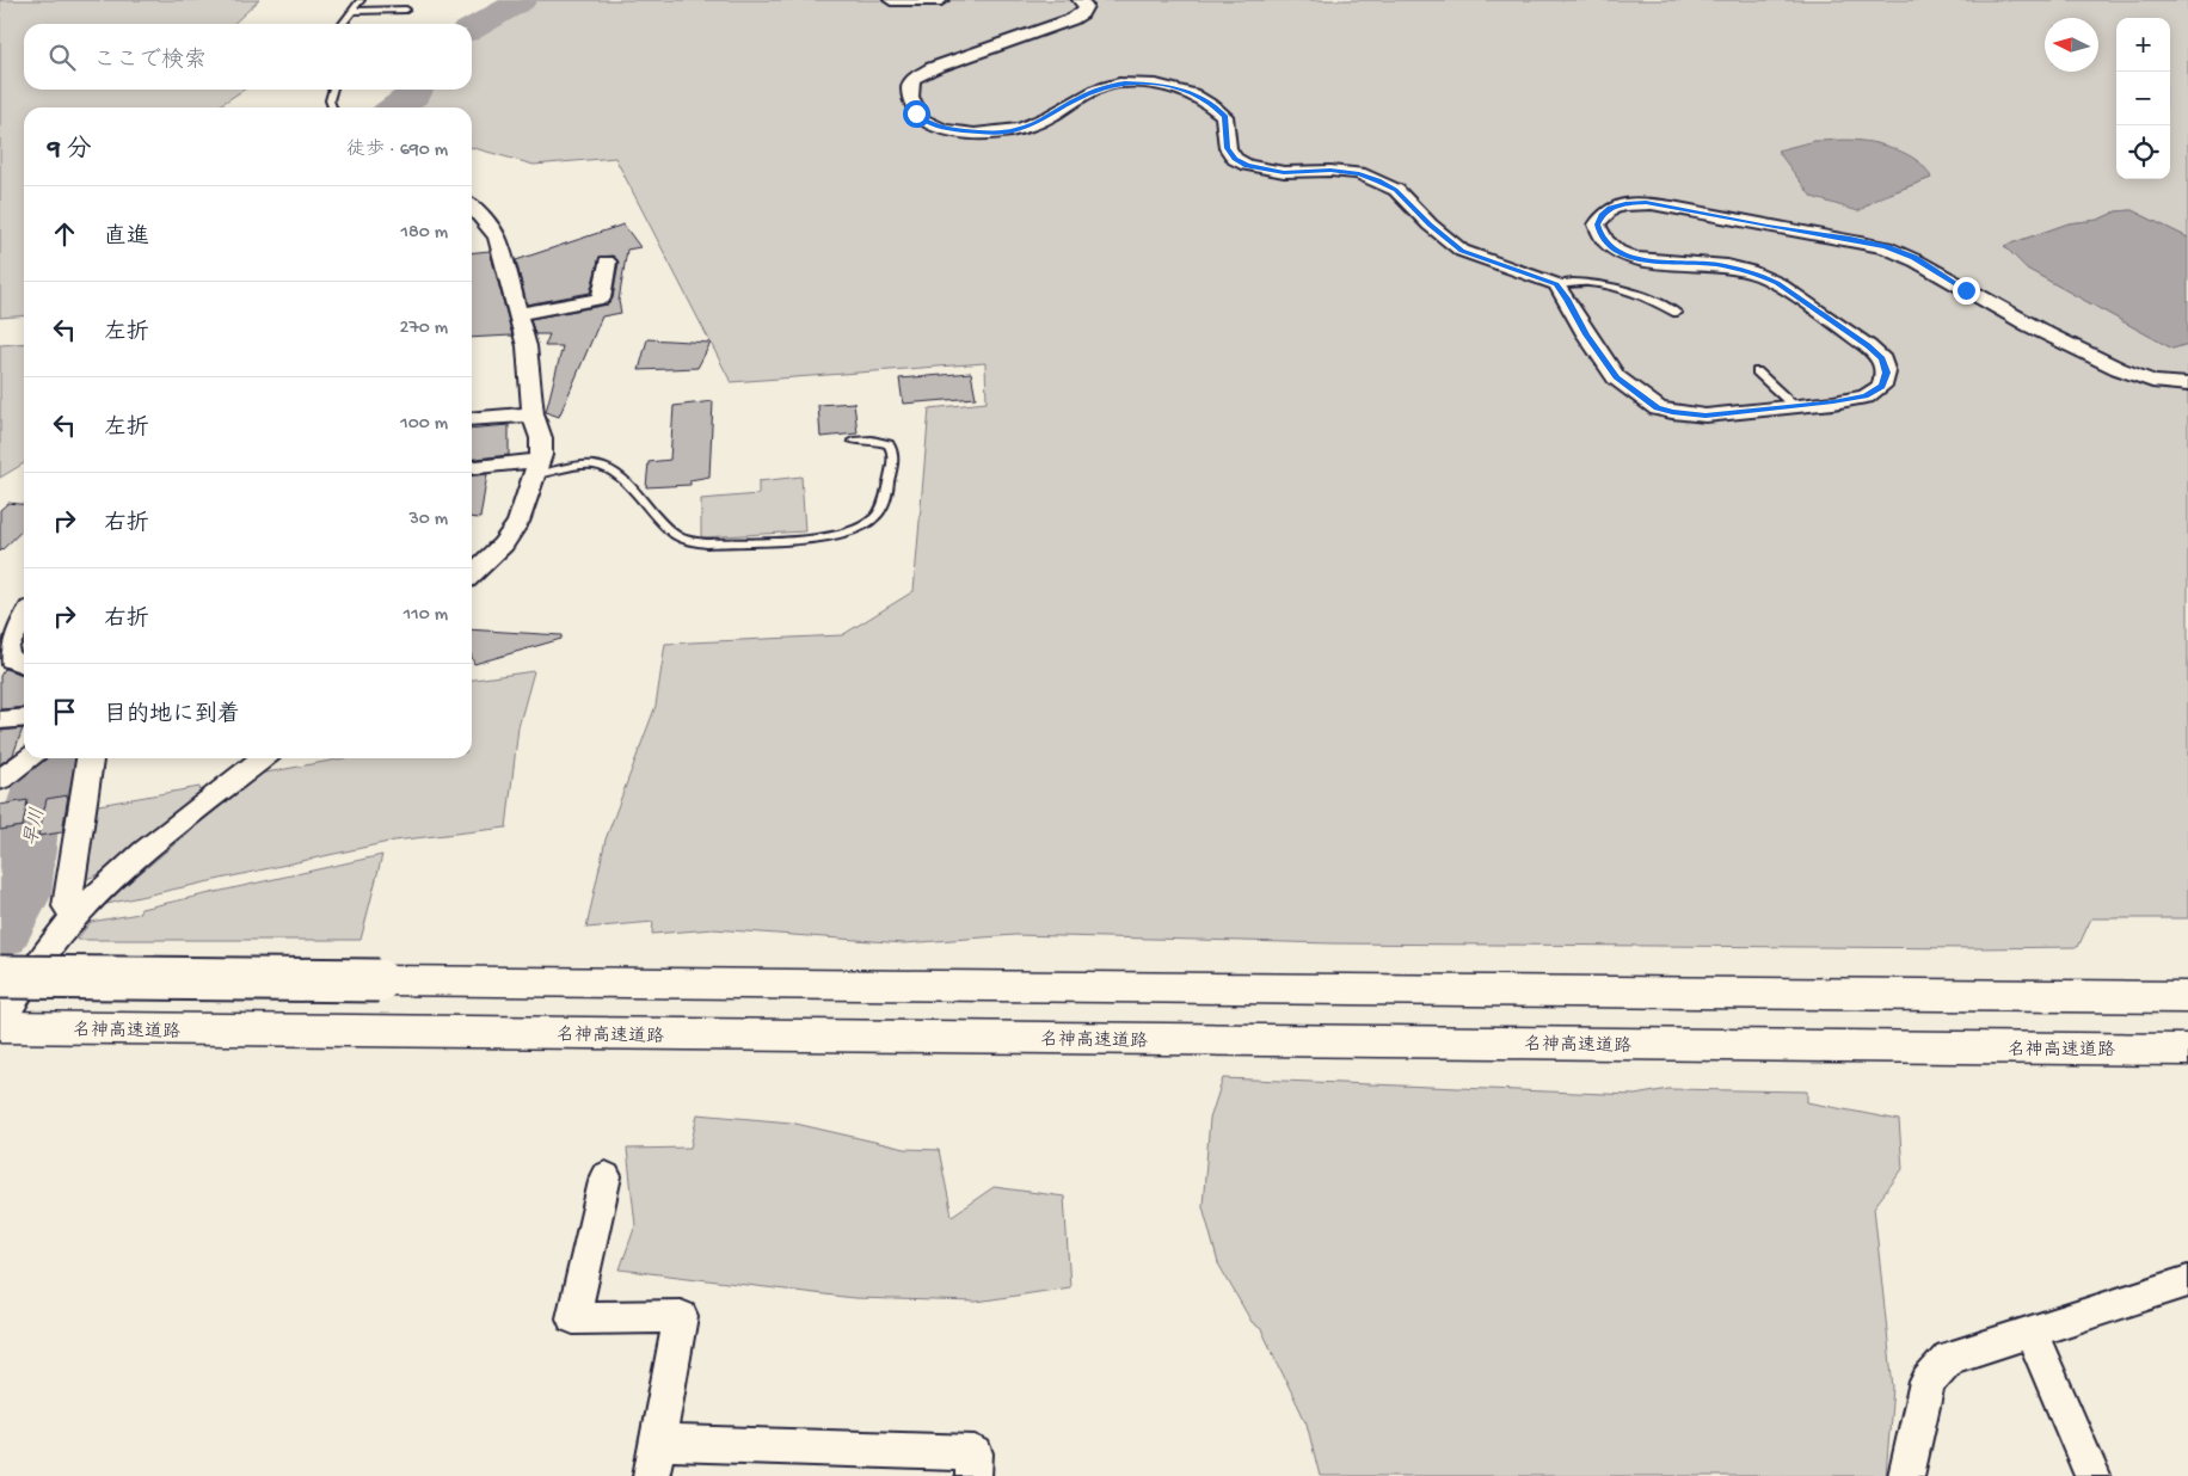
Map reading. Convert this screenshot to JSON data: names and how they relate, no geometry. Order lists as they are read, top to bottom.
{
  "streets": {
    "highway": ["名神高速道路"]
  },
  "water": ["早川"],
  "north": "left",
  "page": {
    "map_buttons": ["+", "−"],
    "search": "ここで検索",
    "heading": ["9 分", "徒歩 · 690 m"],
    "list": [
      ["直進", "180 m"],
      ["左折", "270 m"],
      ["左折", "100 m"],
      ["右折", "30 m"],
      ["右折", "110 m"],
      "目的地に到着"
    ]
  }
}
